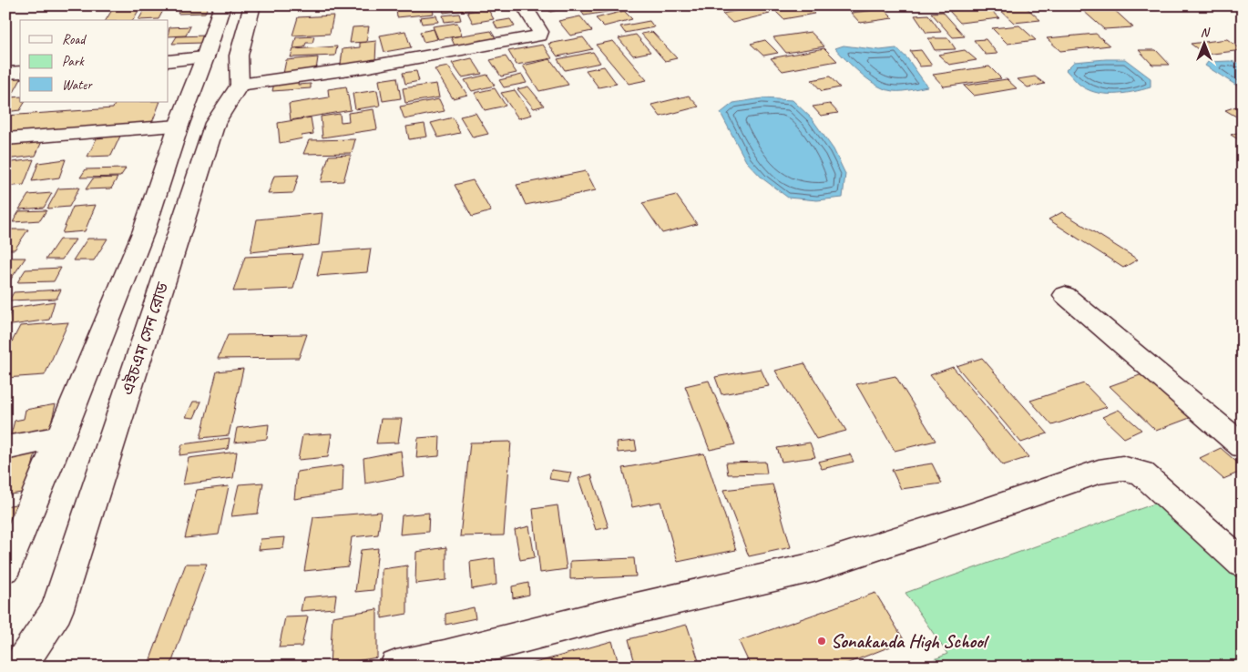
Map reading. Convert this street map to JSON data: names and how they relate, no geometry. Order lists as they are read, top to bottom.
{
  "streets": {
    "main road": ["এইচএম সেন রোড"]
  },
  "places": ["Sonakanda High School"],
  "legend": ["Road", "Park", "Water"],
  "north": "top"
}
